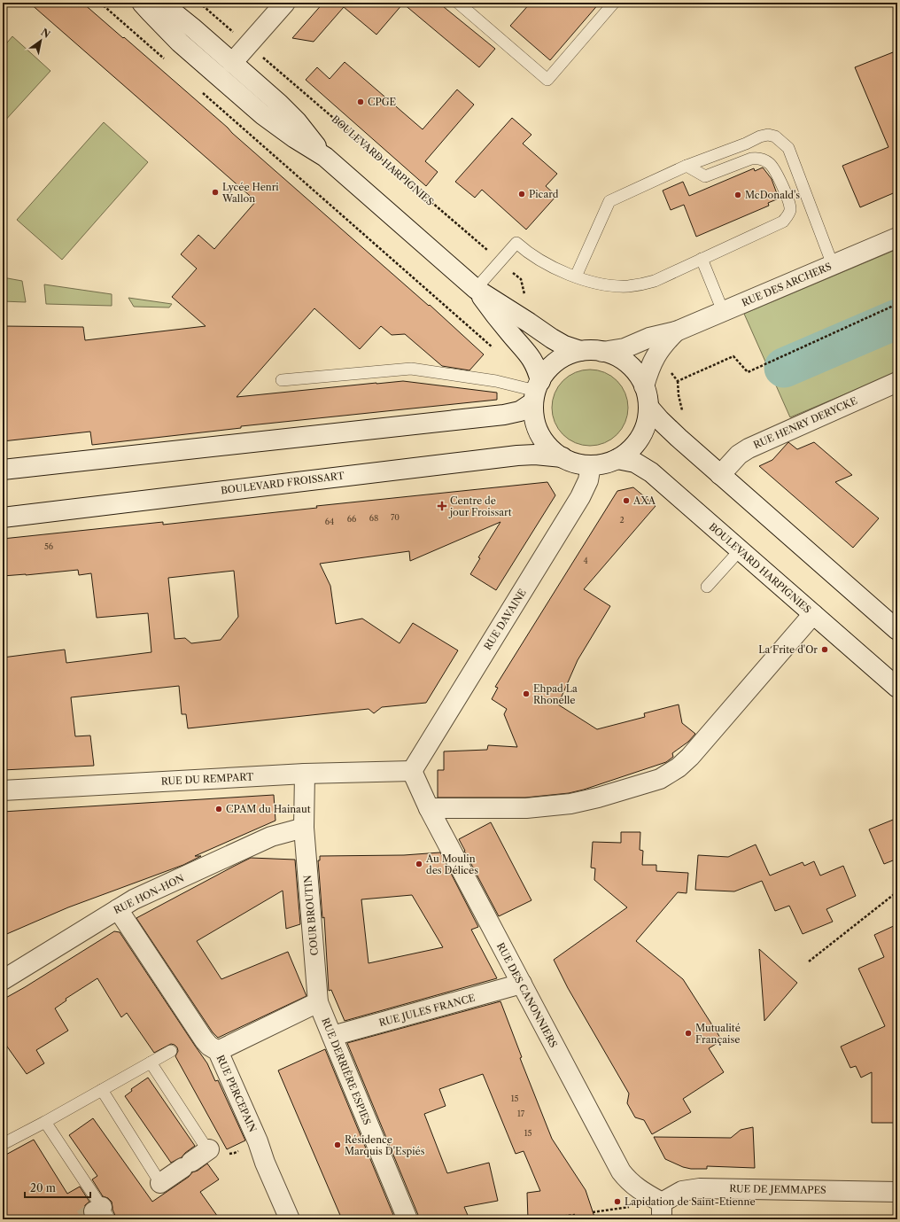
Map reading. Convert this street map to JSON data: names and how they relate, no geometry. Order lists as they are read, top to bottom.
{
  "streets": {
    "street": [
      "BOULEVARD HARPIGNIES",
      "RUE DES ARCHERS",
      "RUE HENRY DERYCKE",
      "BOULEVARD FROISSART",
      "RUE DAVAINE",
      "RUE DU REMPART",
      "RUE HON-HON",
      "COUR BROUTIN",
      "RUE DES CANONNIERS",
      "RUE JULES FRANCE",
      "RUE DERRIÈRE ESPIES",
      "RUE PERCEPAIN",
      "RUE DE JEMMAPES"
    ]
  },
  "crossings": [
    ["BOULEVARD HARPIGNIES", "RUE DES ARCHERS"],
    ["BOULEVARD HARPIGNIES", "BOULEVARD FROISSART"],
    ["BOULEVARD HARPIGNIES", "RUE DAVAINE"],
    ["RUE DES ARCHERS", "BOULEVARD FROISSART"],
    ["RUE DES ARCHERS", "RUE DAVAINE"],
    ["BOULEVARD FROISSART", "RUE DAVAINE"],
    ["RUE DAVAINE", "RUE DU REMPART"],
    ["RUE DAVAINE", "RUE DES CANONNIERS"],
    ["RUE DU REMPART", "COUR BROUTIN"],
    ["RUE DU REMPART", "RUE DES CANONNIERS"],
    ["RUE HON-HON", "COUR BROUTIN"],
    ["RUE HON-HON", "RUE PERCEPAIN"],
    ["COUR BROUTIN", "RUE DERRIÈRE ESPIES"],
    ["RUE DES CANONNIERS", "RUE JULES FRANCE"],
    ["RUE DES CANONNIERS", "RUE DE JEMMAPES"],
    ["RUE JULES FRANCE", "RUE DERRIÈRE ESPIES"]
  ],
  "places": {
    "other": [
      "CPGE",
      "Lycée Henri Wallon",
      "Picard",
      "McDonald's",
      "AXA",
      "La Frite d'Or",
      "Ehpad La Rhonelle",
      "CPAM du Hainaut",
      "Au Moulin des Délices",
      "Mutualité Française",
      "Résidence Marquis D'Espiés",
      "Lapidation de Saint-Etienne"
    ],
    "health": ["Centre de jour Froissart"]
  },
  "house_numbers": [
    "70",
    "68",
    "66",
    "2",
    "64",
    "56",
    "4",
    "15",
    "17",
    "15"
  ],
  "scale_bar": "20 m",
  "north": "top right"
}
